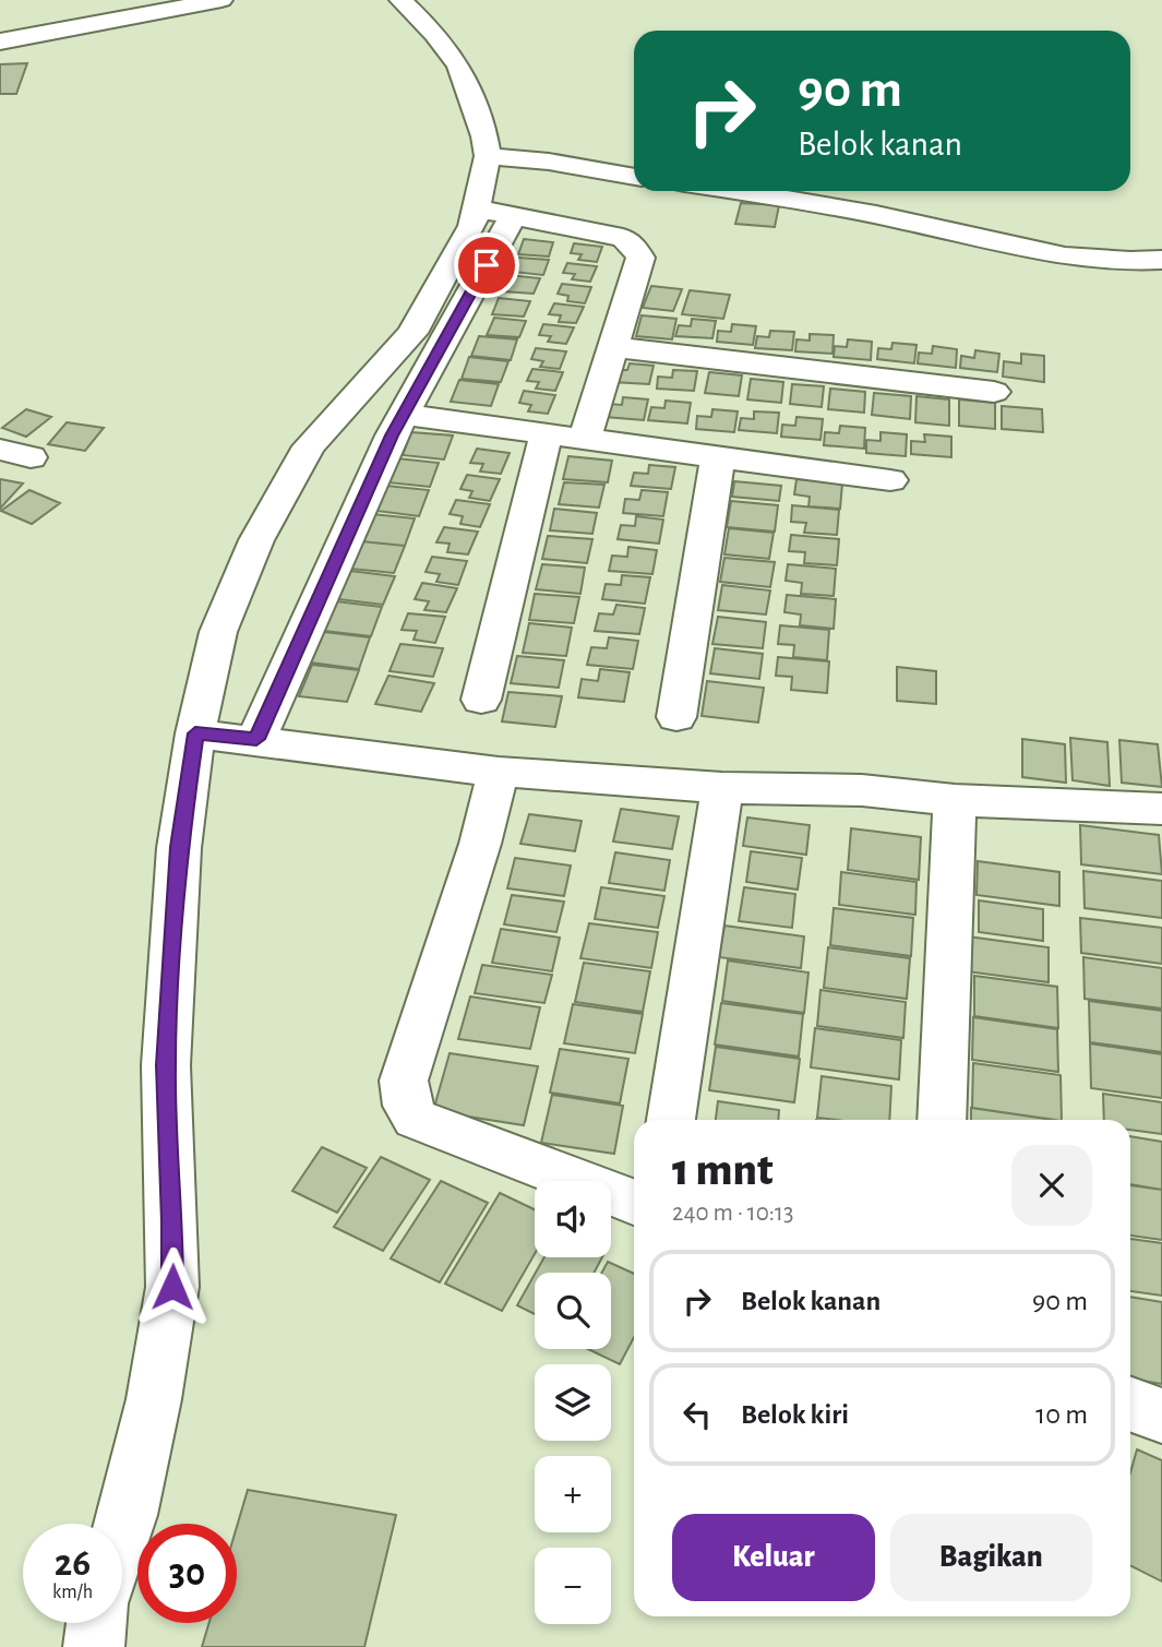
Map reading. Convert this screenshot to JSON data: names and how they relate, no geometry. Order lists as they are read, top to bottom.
{
  "page": {
    "turn": ["90 m", "Belok kanan"],
    "heading": ["1 mnt", "240 m · 10:13"],
    "map_buttons": ["+", "−"],
    "list": [
      {
        "name": "Belok kanan",
        "value": "90 m"
      },
      {
        "name": "Belok kiri",
        "value": "10 m"
      }
    ],
    "buttons": ["Keluar", "Bagikan"],
    "speed": "26 km/h",
    "limit": "30"
  }
}
